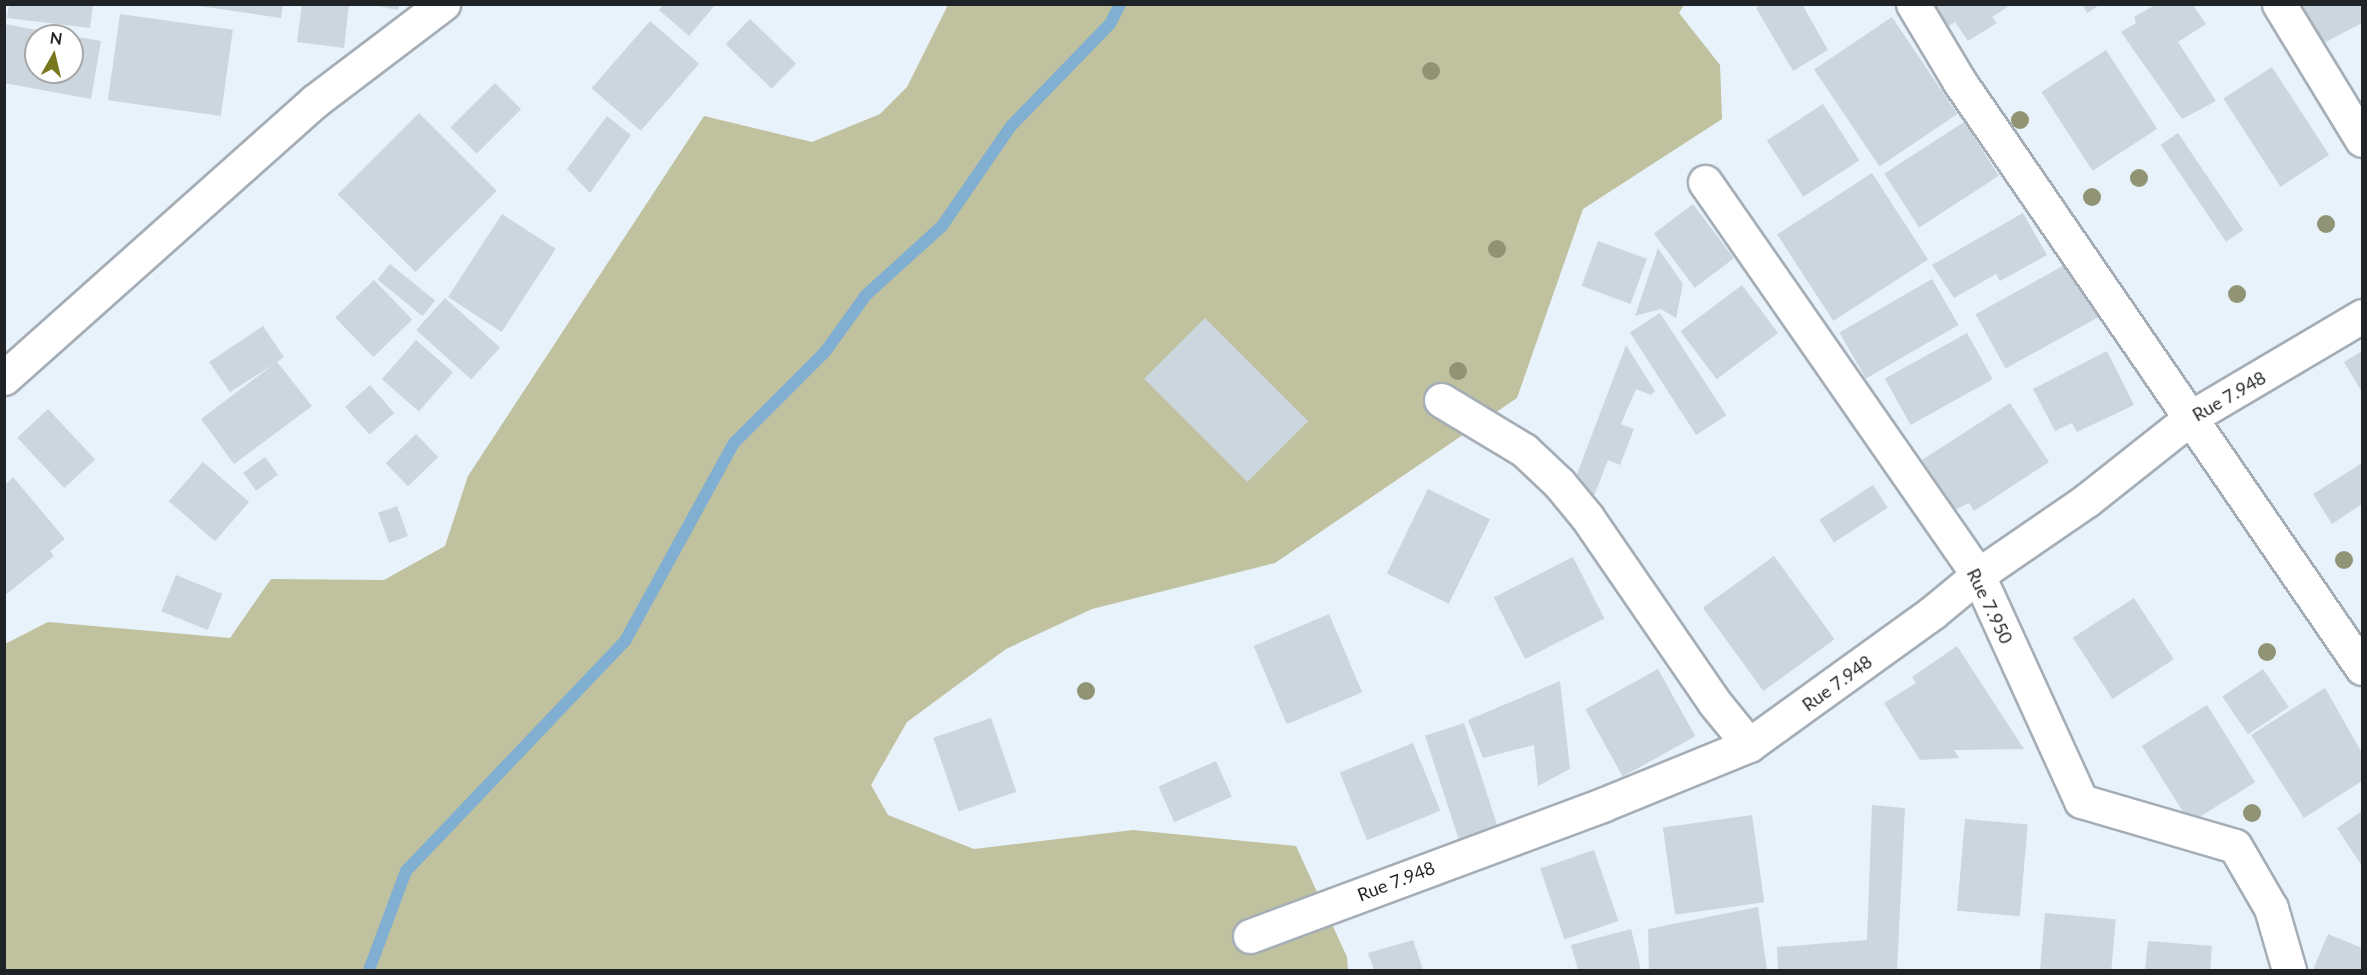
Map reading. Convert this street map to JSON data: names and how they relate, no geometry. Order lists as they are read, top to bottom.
{
  "streets": {
    "street": ["Rue 7.948", "Rue 7.950"]
  },
  "crossings": [
    ["Rue 7.948", "Rue 7.950"]
  ],
  "north": "top"
}
